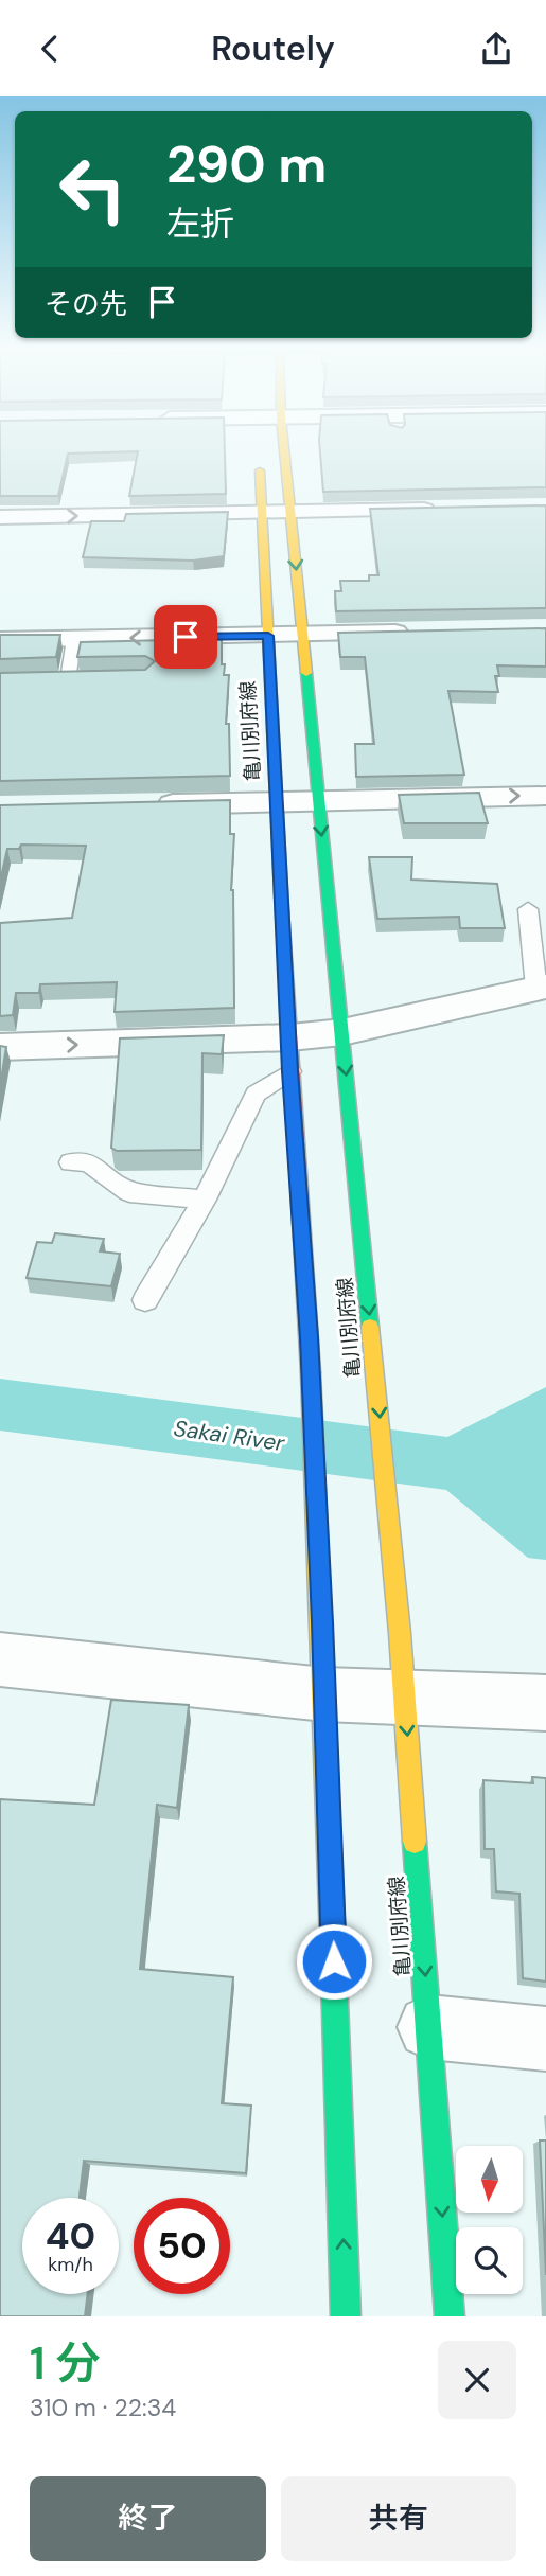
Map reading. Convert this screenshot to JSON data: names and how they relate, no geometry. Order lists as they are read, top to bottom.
{
  "streets": {
    "main road": ["亀川別府線"]
  },
  "water": ["Sakai River"],
  "north": "bottom",
  "page": {
    "header": "Routely",
    "turn": ["290 m", "左折"],
    "then": "その先",
    "speed": "40 km/h",
    "limit": "50",
    "heading": ["1 分", "310 m · 22:34"],
    "buttons": ["終了", "共有"]
  }
}
